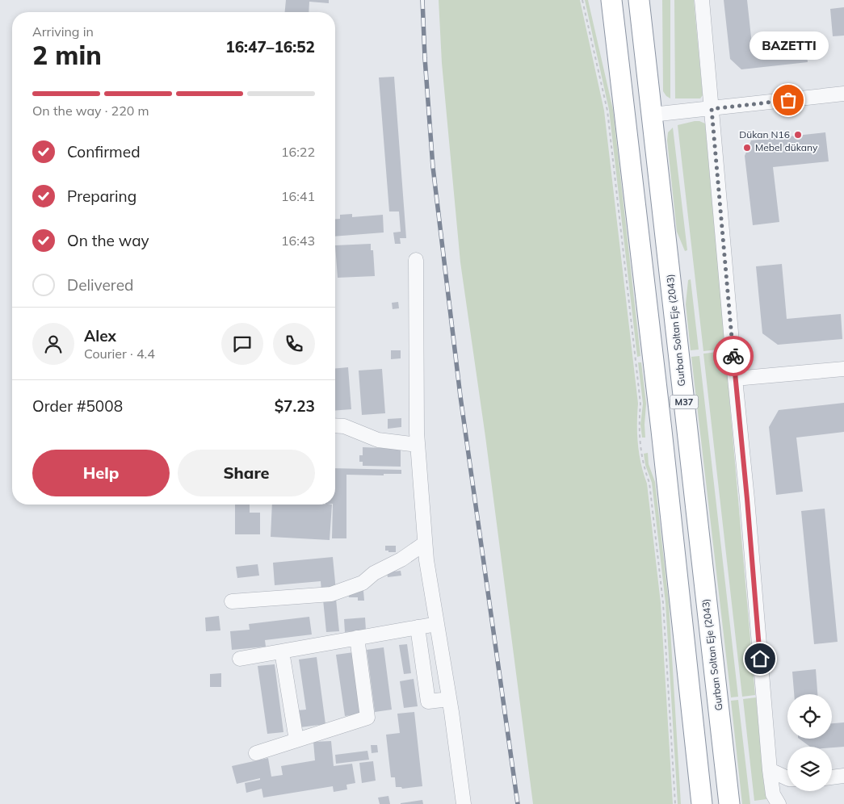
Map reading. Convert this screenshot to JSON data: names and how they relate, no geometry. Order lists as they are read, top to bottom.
{
  "streets": {
    "highway": ["Gurban Soltan Eje (2043)", "M37"]
  },
  "places": ["BAZETTI", "Dükan N16", "Mebel dükany"],
  "page": {
    "heading": ["2 min", "Arriving in", "16:47–16:52"],
    "panel": [
      "Alex",
      "Courier · 4.4",
      "Order #5008",
      "$7.23"
    ],
    "bubble": "BAZETTI",
    "bar": "On the way · 220 m",
    "list": [
      ["Confirmed", "16:22"],
      ["Preparing", "16:41"],
      ["On the way", "16:43"],
      "Delivered"
    ],
    "buttons": ["Help", "Share"]
  }
}
